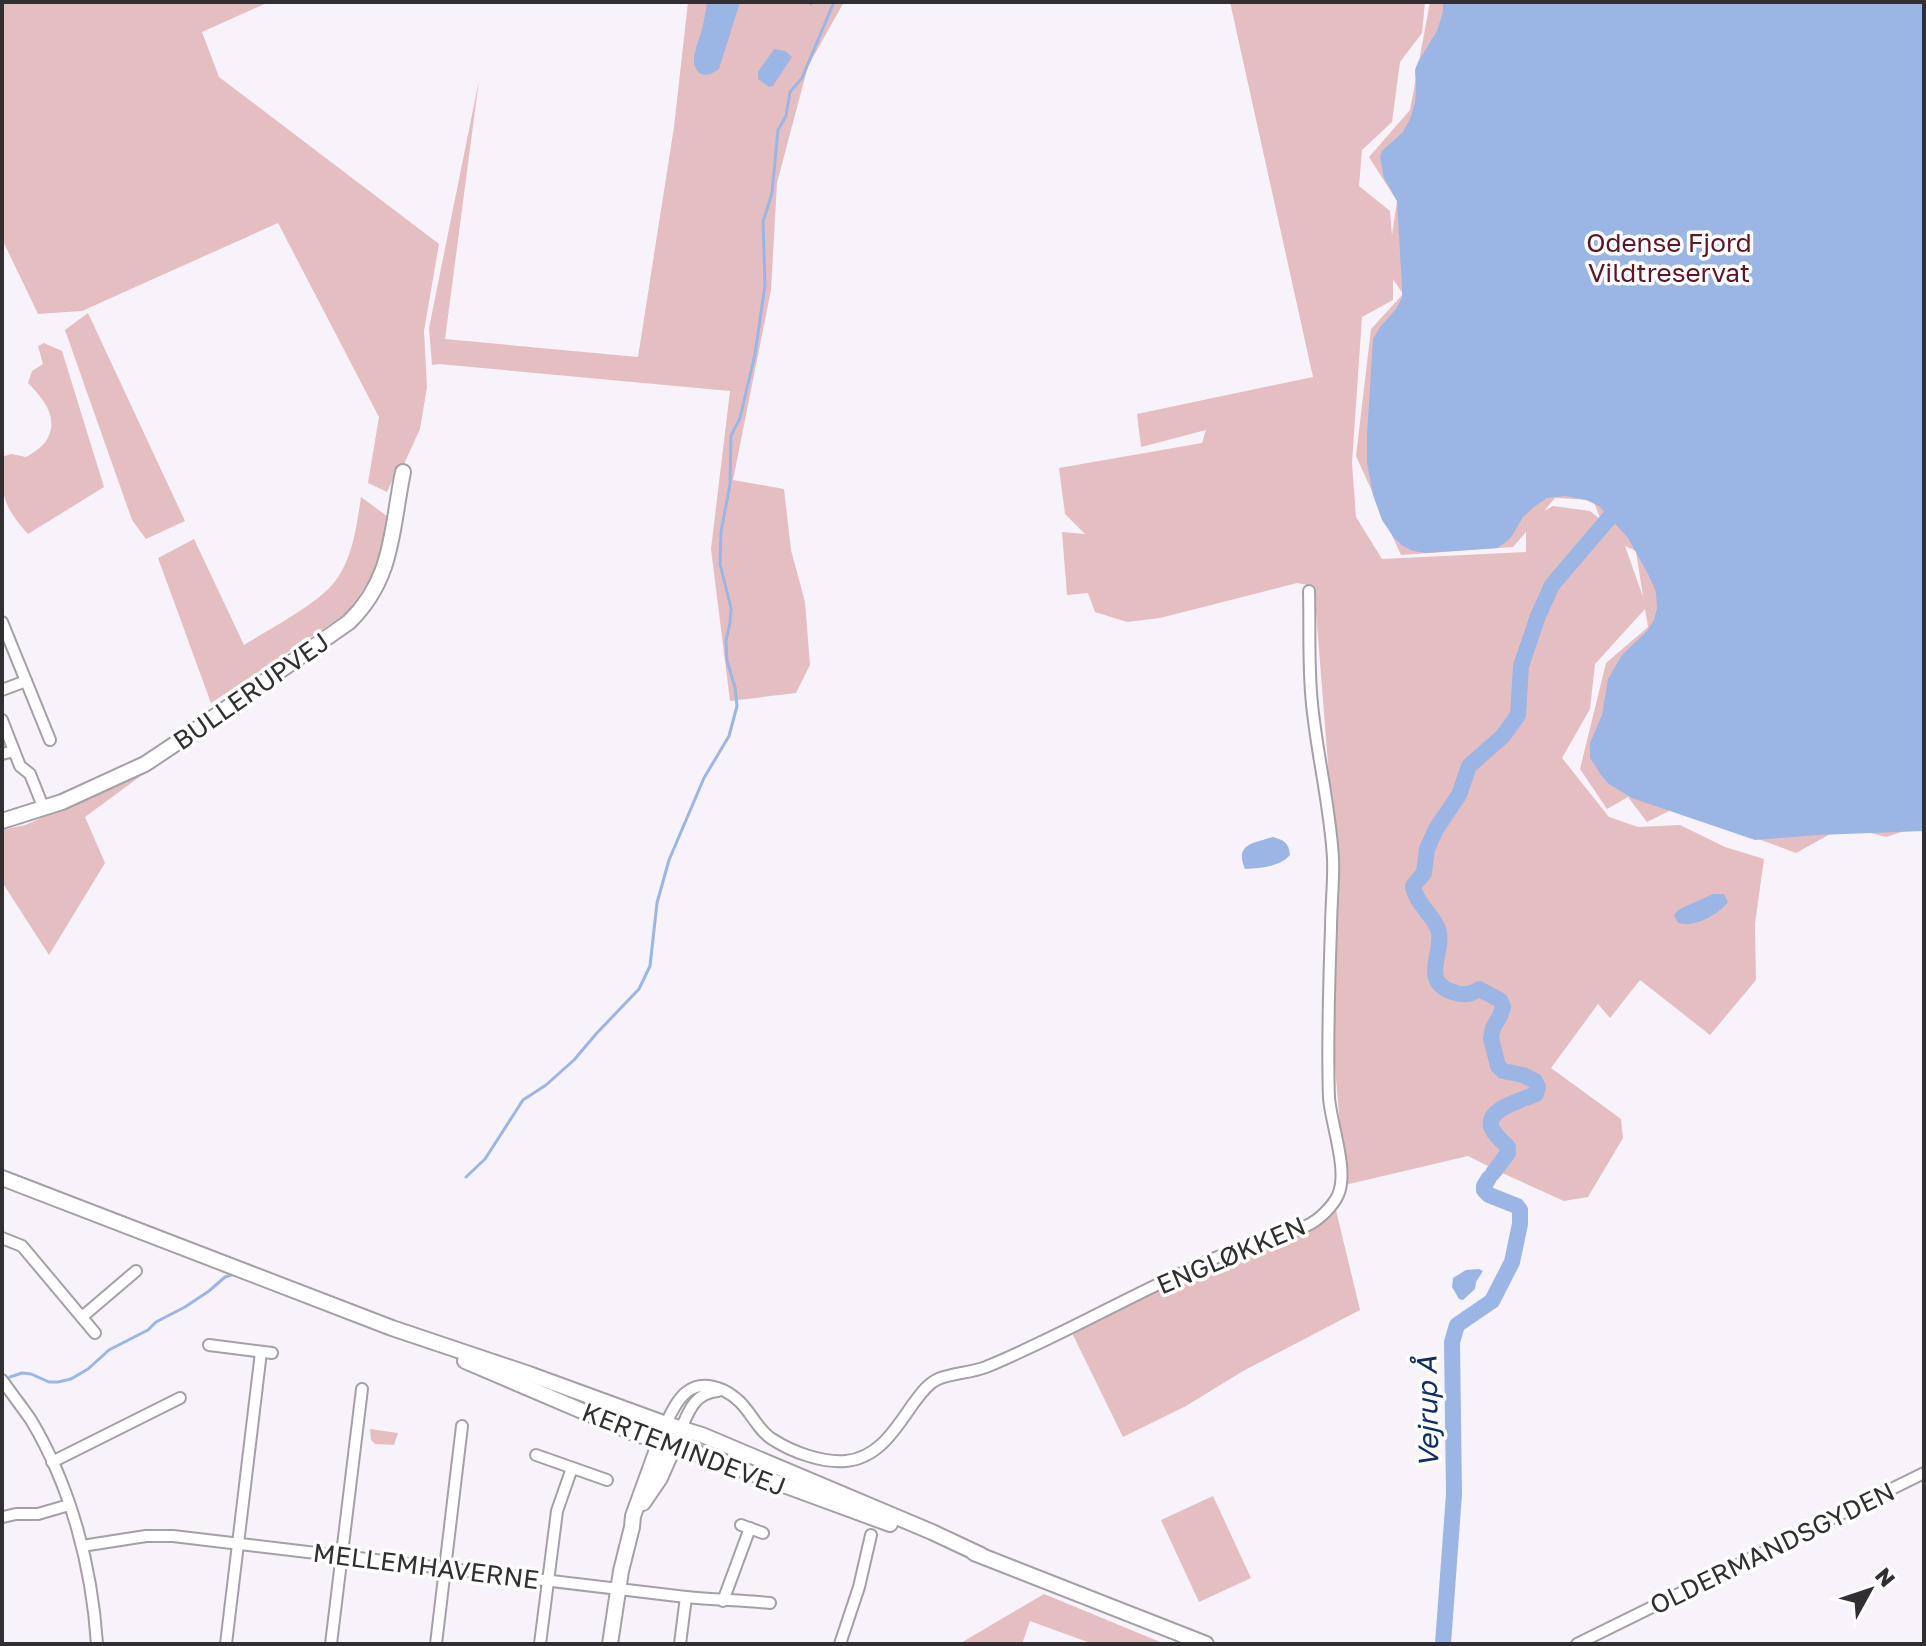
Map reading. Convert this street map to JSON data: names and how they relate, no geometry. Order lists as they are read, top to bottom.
{
  "streets": {
    "main road": ["BULLERUPVEJ", "KERTEMINDEVEJ"],
    "street": ["ENGLØKKEN", "OLDERMANDSGYDEN", "MELLEMHAVERNE"]
  },
  "water": ["Vejrup Å"],
  "parks": ["Odense Fjord Vildtreservat"],
  "north": "top right"
}
